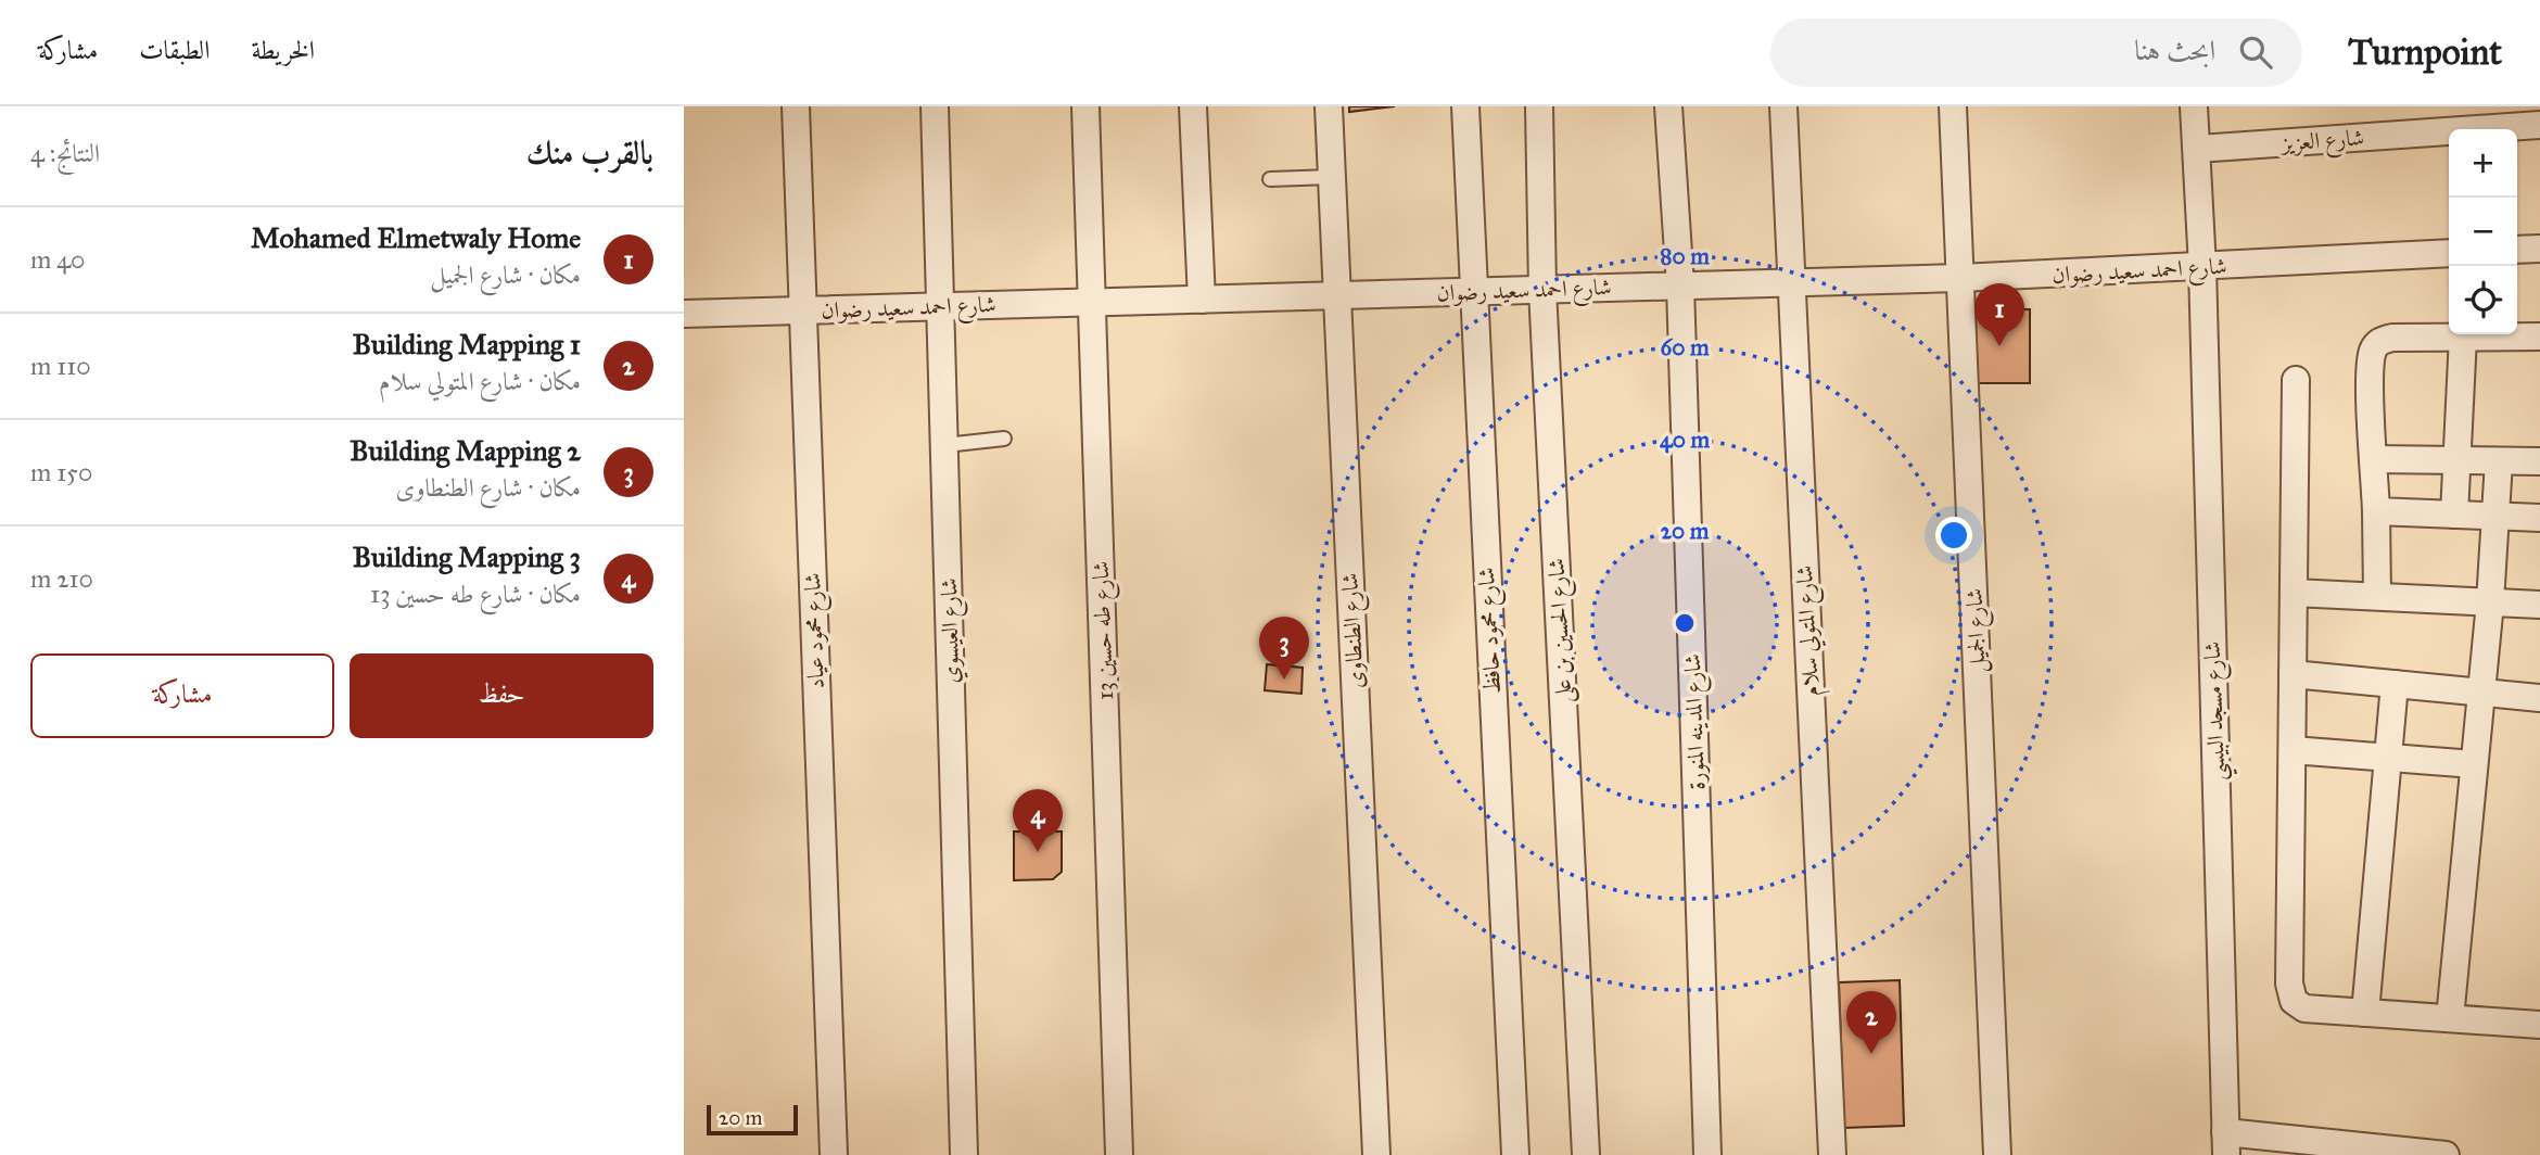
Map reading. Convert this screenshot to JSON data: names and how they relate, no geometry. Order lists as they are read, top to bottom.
{
  "streets": {
    "street": [
      "شارع العزيز",
      "شارع احمد سعيد رضوان",
      "شارع محمود عياد",
      "شارع العيسوي",
      "شارع طه حسين 13",
      "شارع الطنطاوى",
      "شارع محمود حافظ",
      "شارع الحسين بن على",
      "شارع المتولي سلام",
      "شارع الجميل",
      "شارع مسجد البيسي",
      "شارع المدينه المنورة"
    ]
  },
  "crossings": [
    ["شارع العزيز", "شارع مسجد البيسي"],
    ["شارع احمد سعيد رضوان", "شارع محمود عياد"],
    ["شارع احمد سعيد رضوان", "شارع العيسوي"],
    ["شارع احمد سعيد رضوان", "شارع طه حسين 13"],
    ["شارع احمد سعيد رضوان", "شارع الطنطاوى"],
    ["شارع احمد سعيد رضوان", "شارع محمود حافظ"],
    ["شارع احمد سعيد رضوان", "شارع الحسين بن على"],
    ["شارع احمد سعيد رضوان", "شارع المتولي سلام"],
    ["شارع احمد سعيد رضوان", "شارع الجميل"],
    ["شارع احمد سعيد رضوان", "شارع مسجد البيسي"],
    ["شارع احمد سعيد رضوان", "شارع المدينه المنورة"]
  ],
  "scale_bar": "20 m",
  "page": {
    "header": "Turnpoint",
    "search": "ابحث هنا",
    "nav": ["الخريطة", "الطبقات", "مشاركة"],
    "heading": ["بالقرب منك", "النتائج: 4"],
    "map_buttons": ["+", "−"],
    "list": [
      {
        "mark": "1",
        "name": "Mohamed Elmetwaly Home",
        "note": "مكان · شارع الجميل",
        "value": "40 m"
      },
      {
        "mark": "2",
        "name": "Building Mapping 1",
        "note": "مكان · شارع المتولي سلام",
        "value": "110 m"
      },
      {
        "mark": "3",
        "name": "Building Mapping 2",
        "note": "مكان · شارع الطنطاوى",
        "value": "150 m"
      },
      {
        "mark": "4",
        "name": "Building Mapping 3",
        "note": "مكان · شارع طه حسين 13",
        "value": "210 m"
      }
    ],
    "pins": [
      "1",
      "3",
      "4",
      "2"
    ],
    "buttons": ["حفظ", "مشاركة"],
    "scale": "20 m"
  },
  "rings": [
    "80 m",
    "60 m",
    "40 m",
    "20 m"
  ]
}
